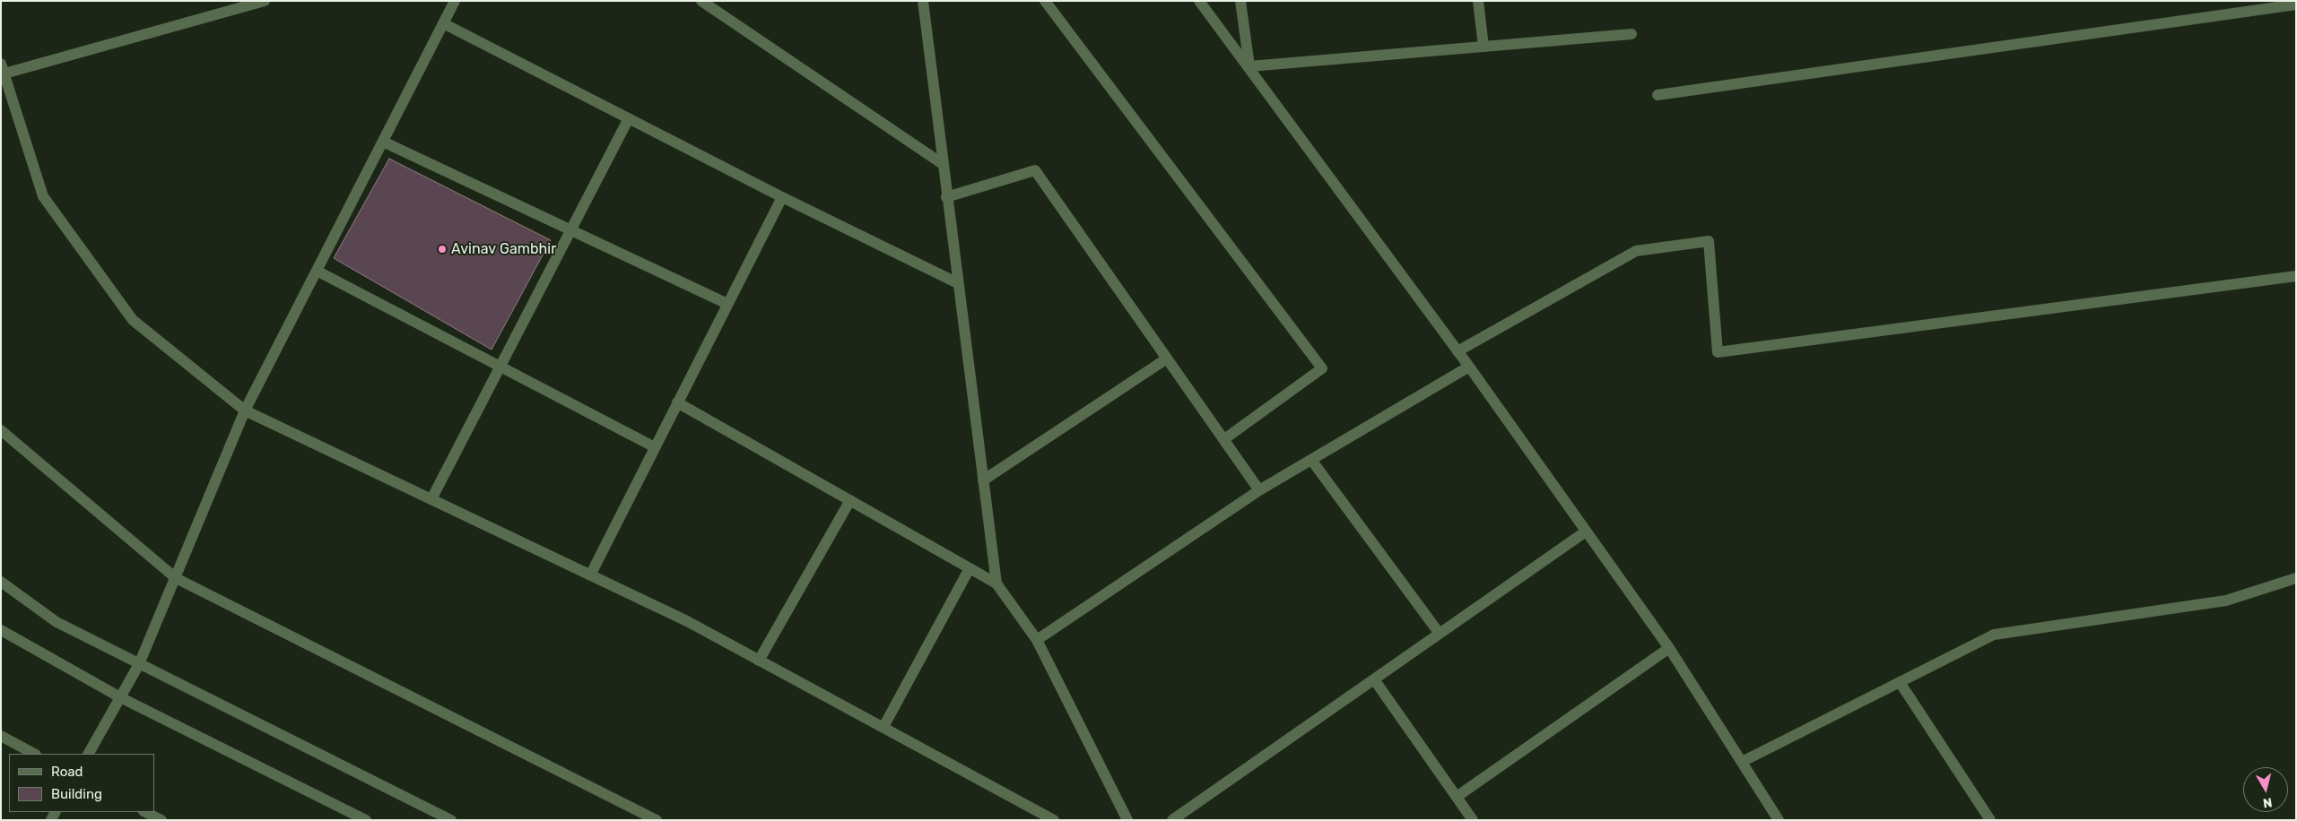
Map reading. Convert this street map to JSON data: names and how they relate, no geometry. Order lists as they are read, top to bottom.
{
  "places": ["Avinav Gambhir"],
  "legend": ["Road", "Building"],
  "north": "bottom"
}
